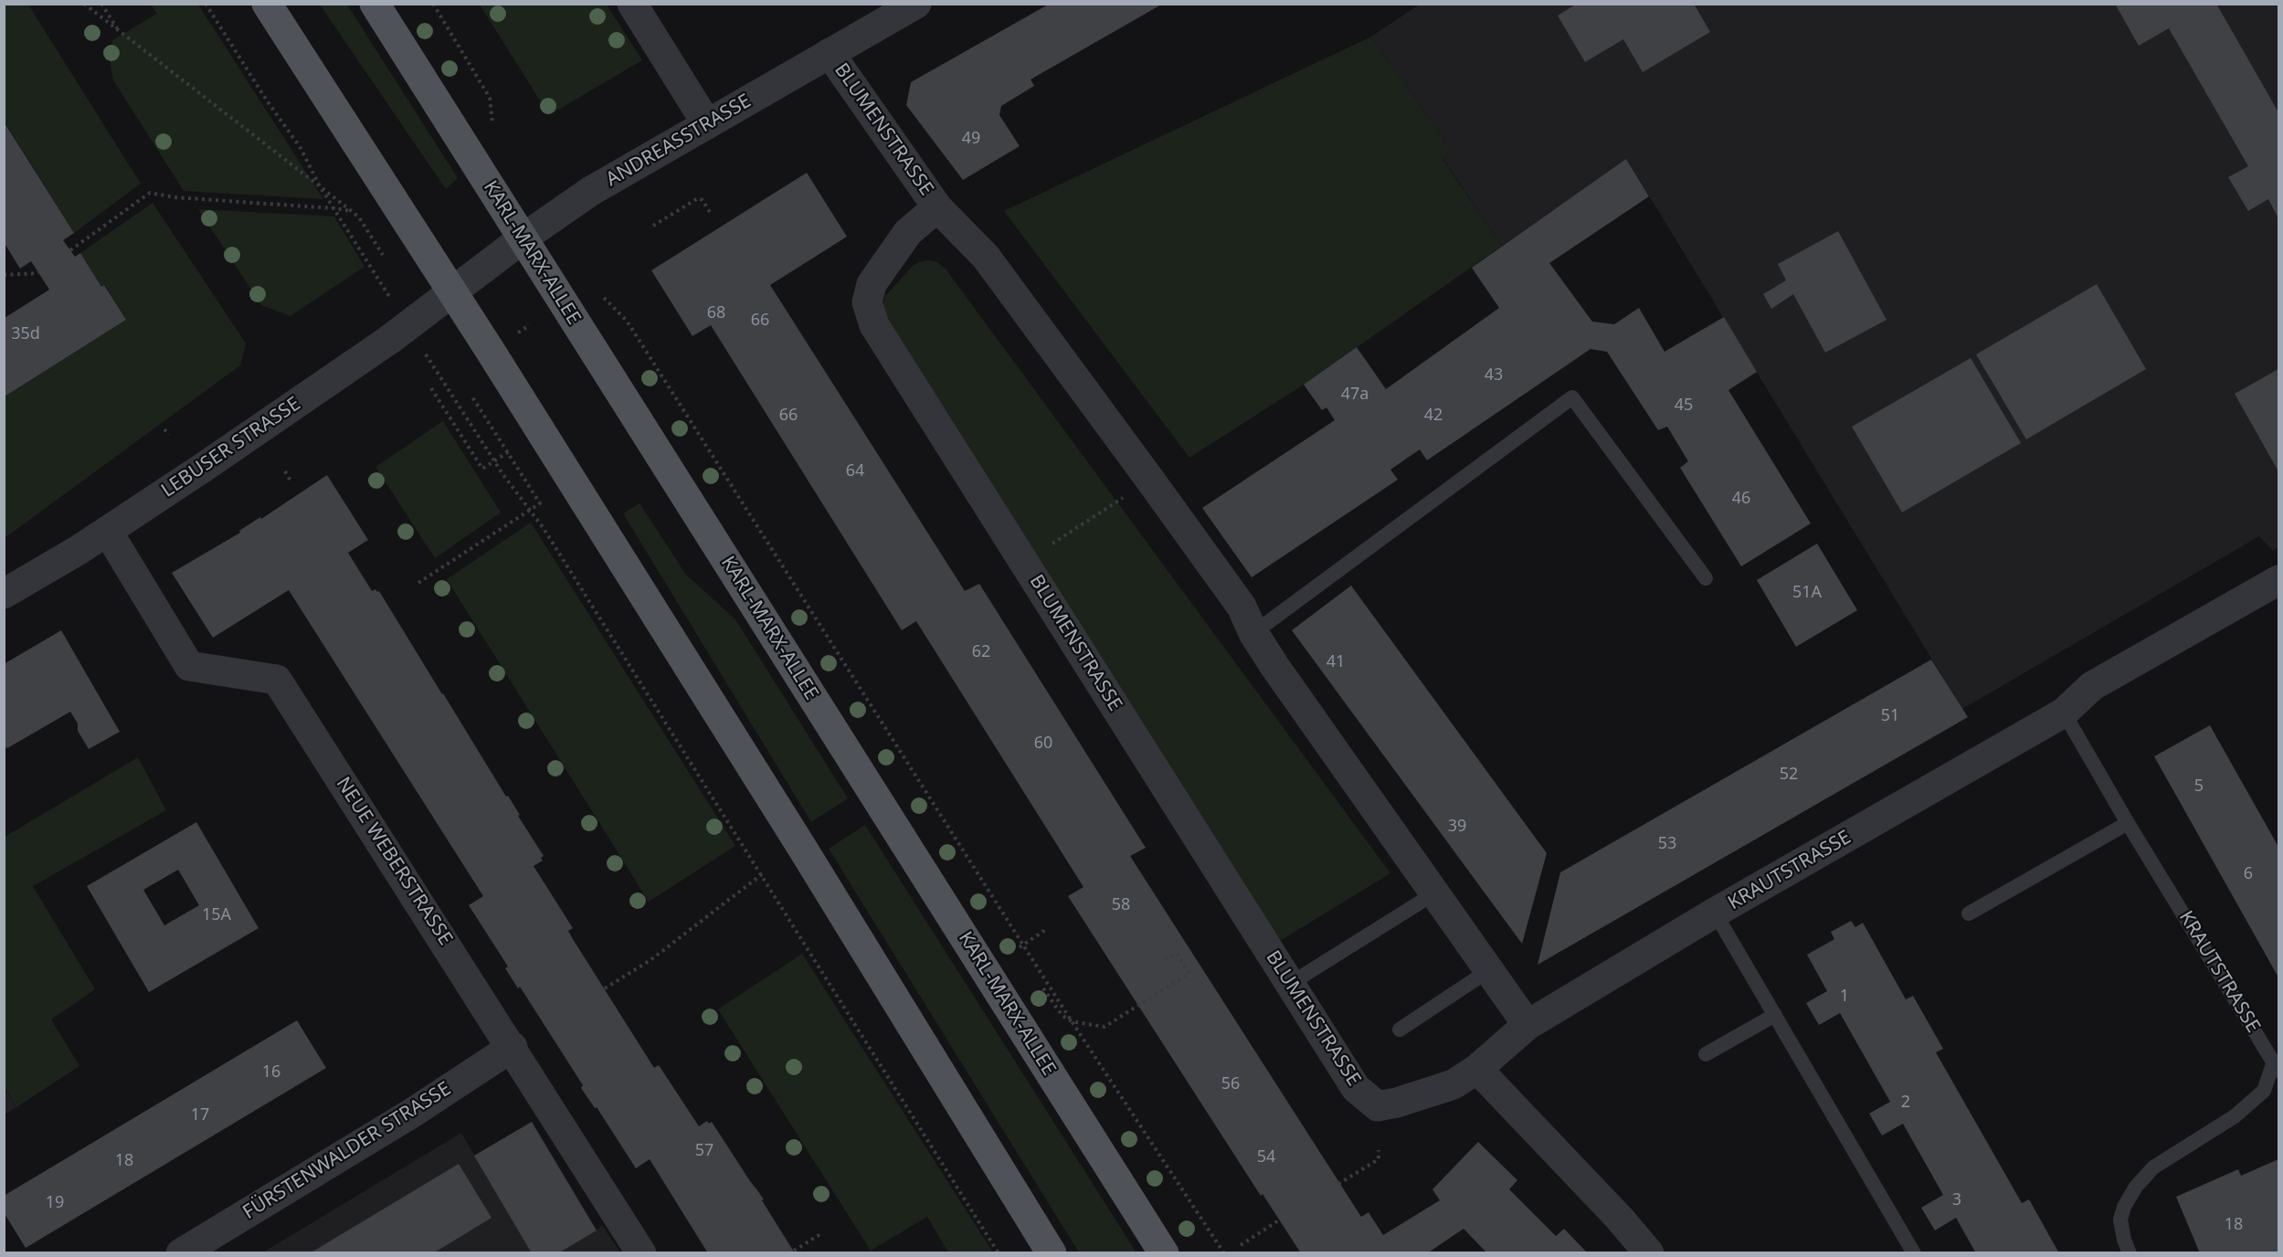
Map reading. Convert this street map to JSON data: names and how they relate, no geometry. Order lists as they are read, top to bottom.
{
  "streets": {
    "main road": ["KARL-MARX-ALLEE"],
    "street": [
      "BLUMENSTRASSE",
      "ANDREASSTRASSE",
      "LEBUSER STRASSE",
      "NEUE WEBERSTRASSE",
      "KRAUTSTRASSE",
      "FÜRSTENWALDER STRASSE"
    ]
  },
  "crossings": [
    ["BLUMENSTRASSE", "ANDREASSTRASSE"],
    ["BLUMENSTRASSE", "KRAUTSTRASSE"],
    ["ANDREASSTRASSE", "KARL-MARX-ALLEE"],
    ["ANDREASSTRASSE", "LEBUSER STRASSE"],
    ["LEBUSER STRASSE", "NEUE WEBERSTRASSE"],
    ["NEUE WEBERSTRASSE", "FÜRSTENWALDER STRASSE"]
  ],
  "house_numbers": [
    "49",
    "68",
    "66",
    "35d",
    "43",
    "47a",
    "45",
    "66",
    "42",
    "64",
    "46",
    "51A",
    "62",
    "41",
    "51",
    "60",
    "52",
    "5",
    "39",
    "53",
    "6",
    "58",
    "15A",
    "1",
    "16",
    "56",
    "2",
    "17",
    "57",
    "54",
    "18",
    "3",
    "19",
    "18"
  ]
}
